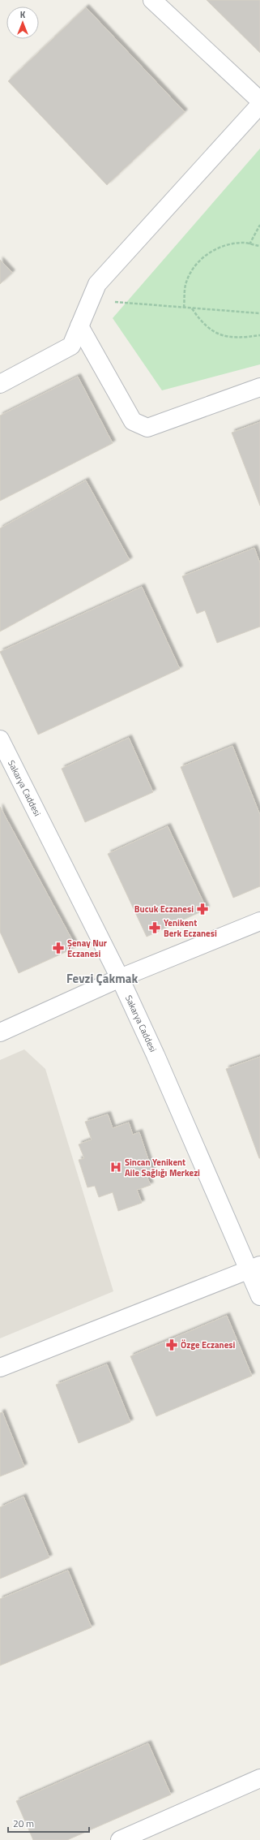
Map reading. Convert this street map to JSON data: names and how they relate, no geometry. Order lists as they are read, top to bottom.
{
  "streets": {
    "street": ["Sakarya Caddesi"]
  },
  "districts": ["Fevzi Çakmak"],
  "places": {
    "pharmacy": [
      "Bucuk Eczanesi",
      "Yenikent Berk Eczanesi",
      "Şenay Nur Eczanesi",
      "Özge Eczanesi"
    ],
    "hospital": ["Sincan Yenikent Aile Sağlığı Merkezi"]
  },
  "scale_bar": "20 m",
  "north": "top"
}
